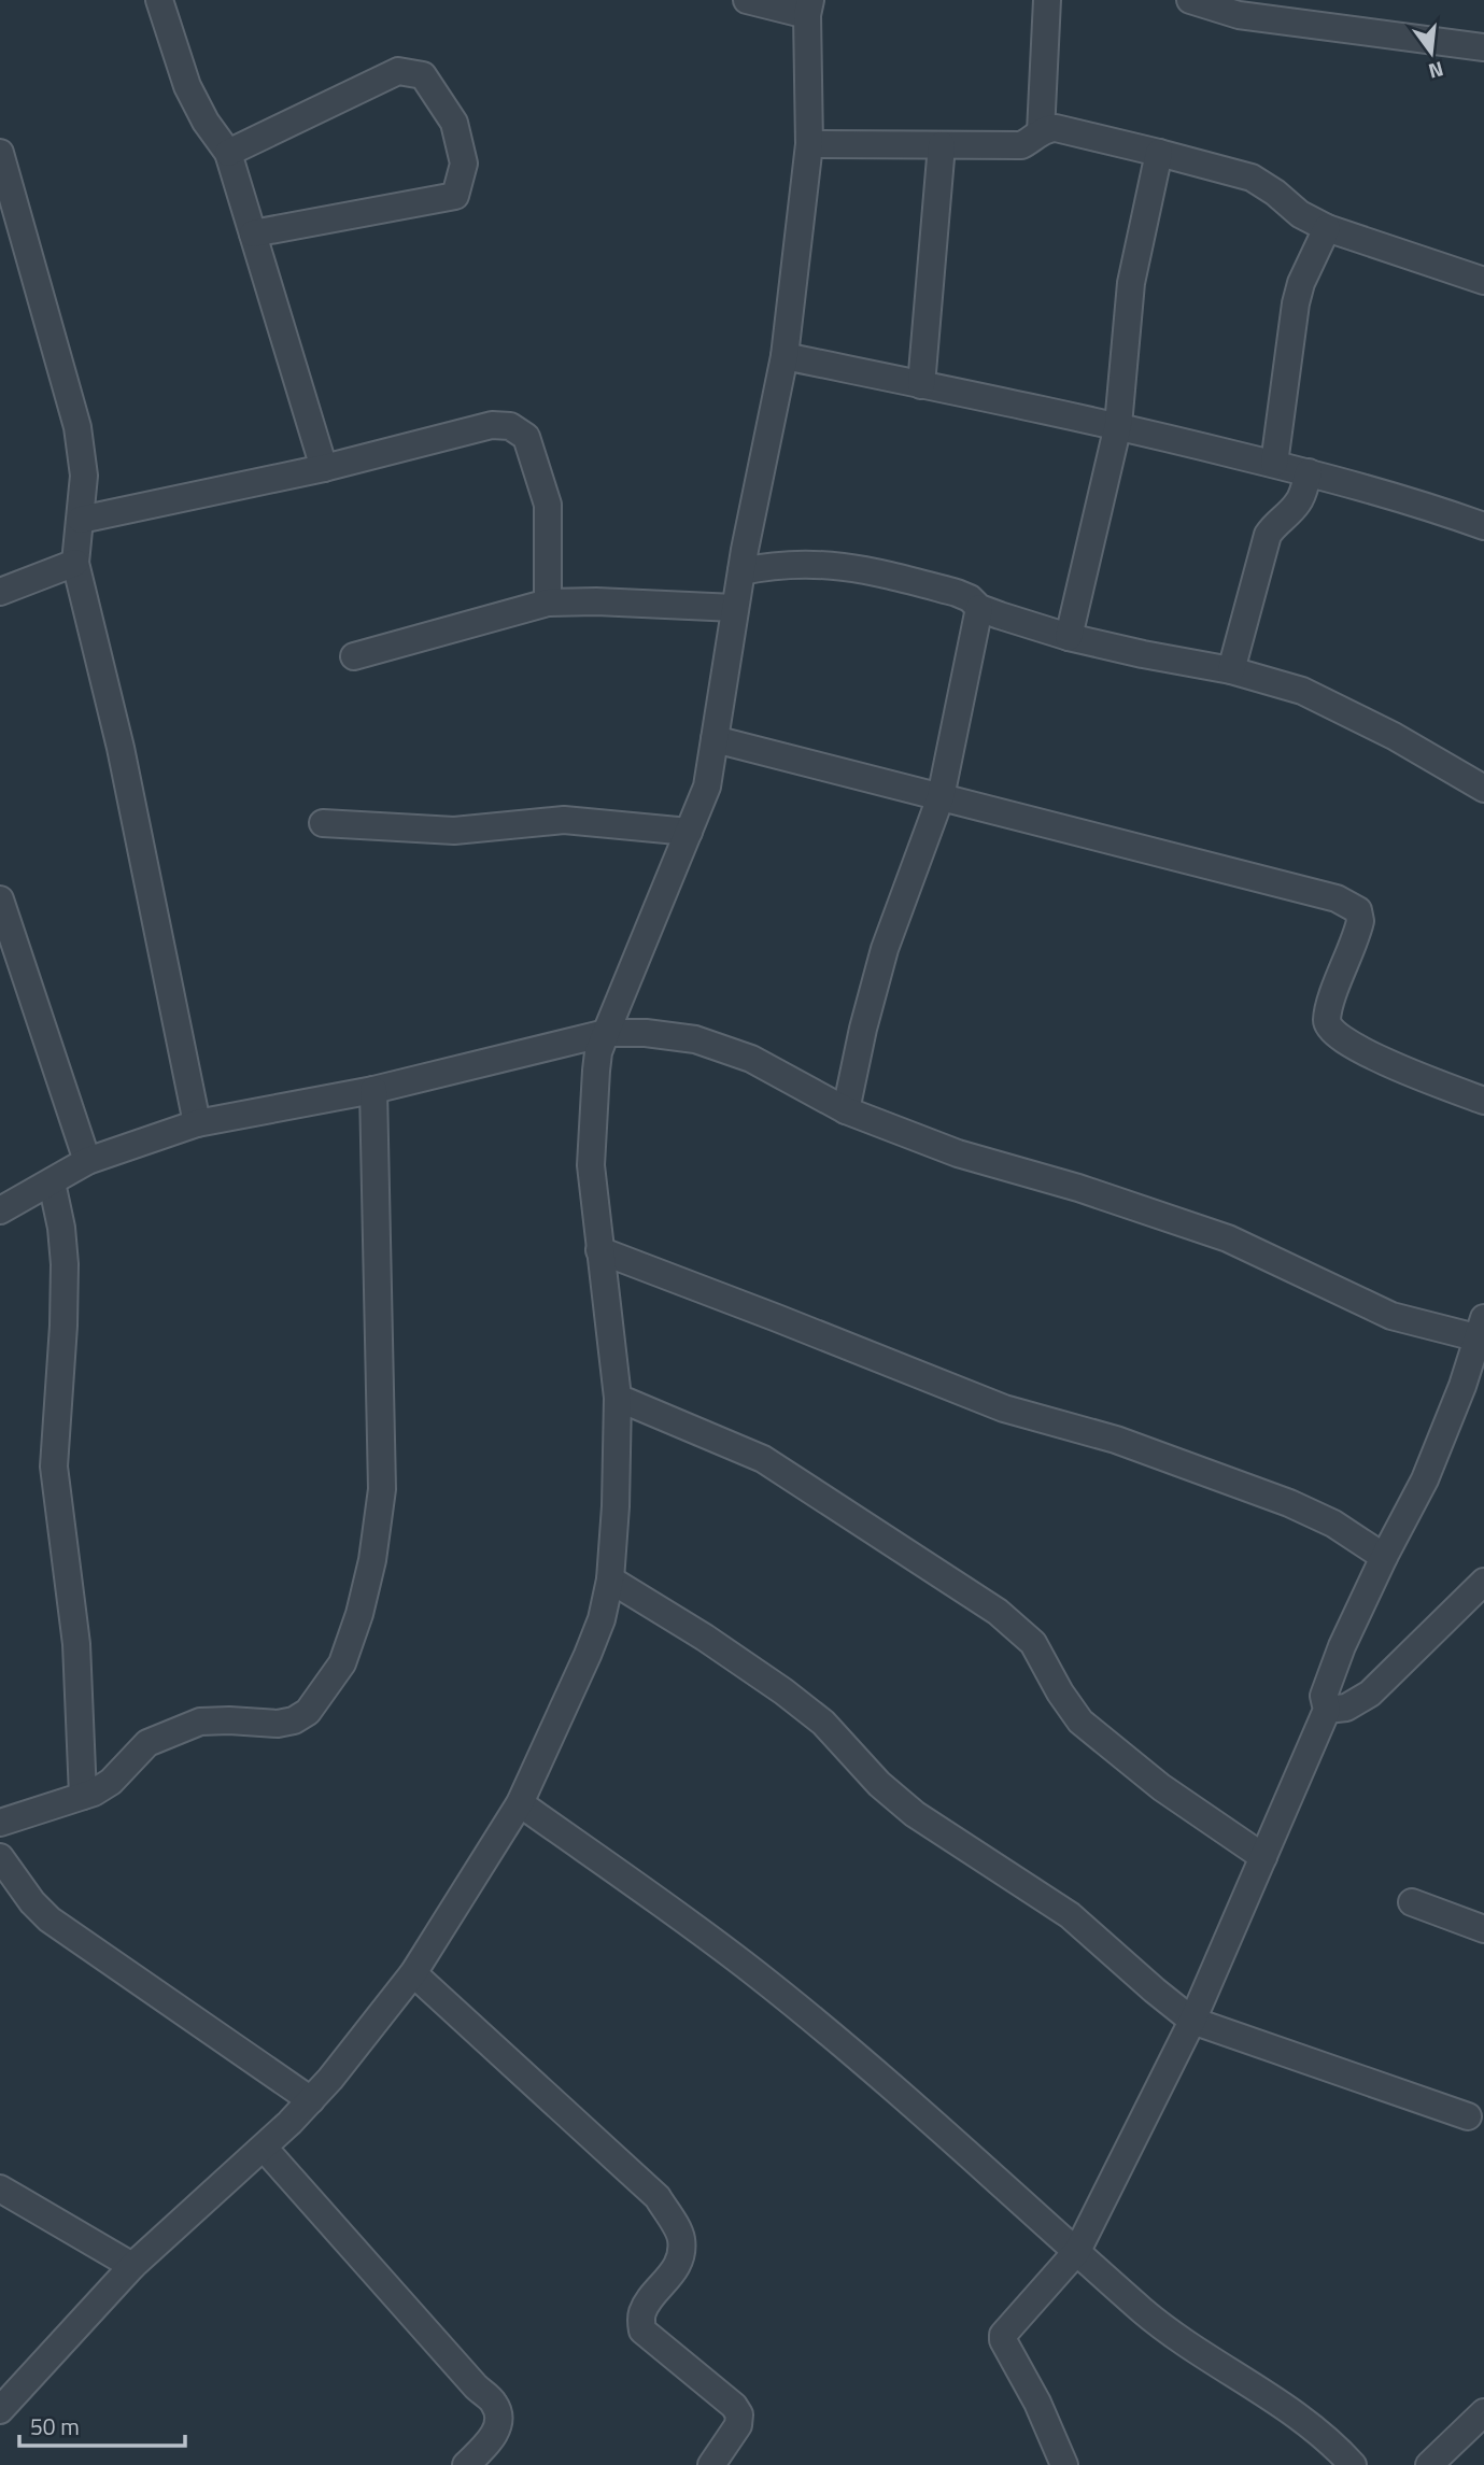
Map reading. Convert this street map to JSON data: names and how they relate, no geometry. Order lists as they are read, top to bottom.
{
  "scale_bar": "50 m",
  "north": "bottom"
}
